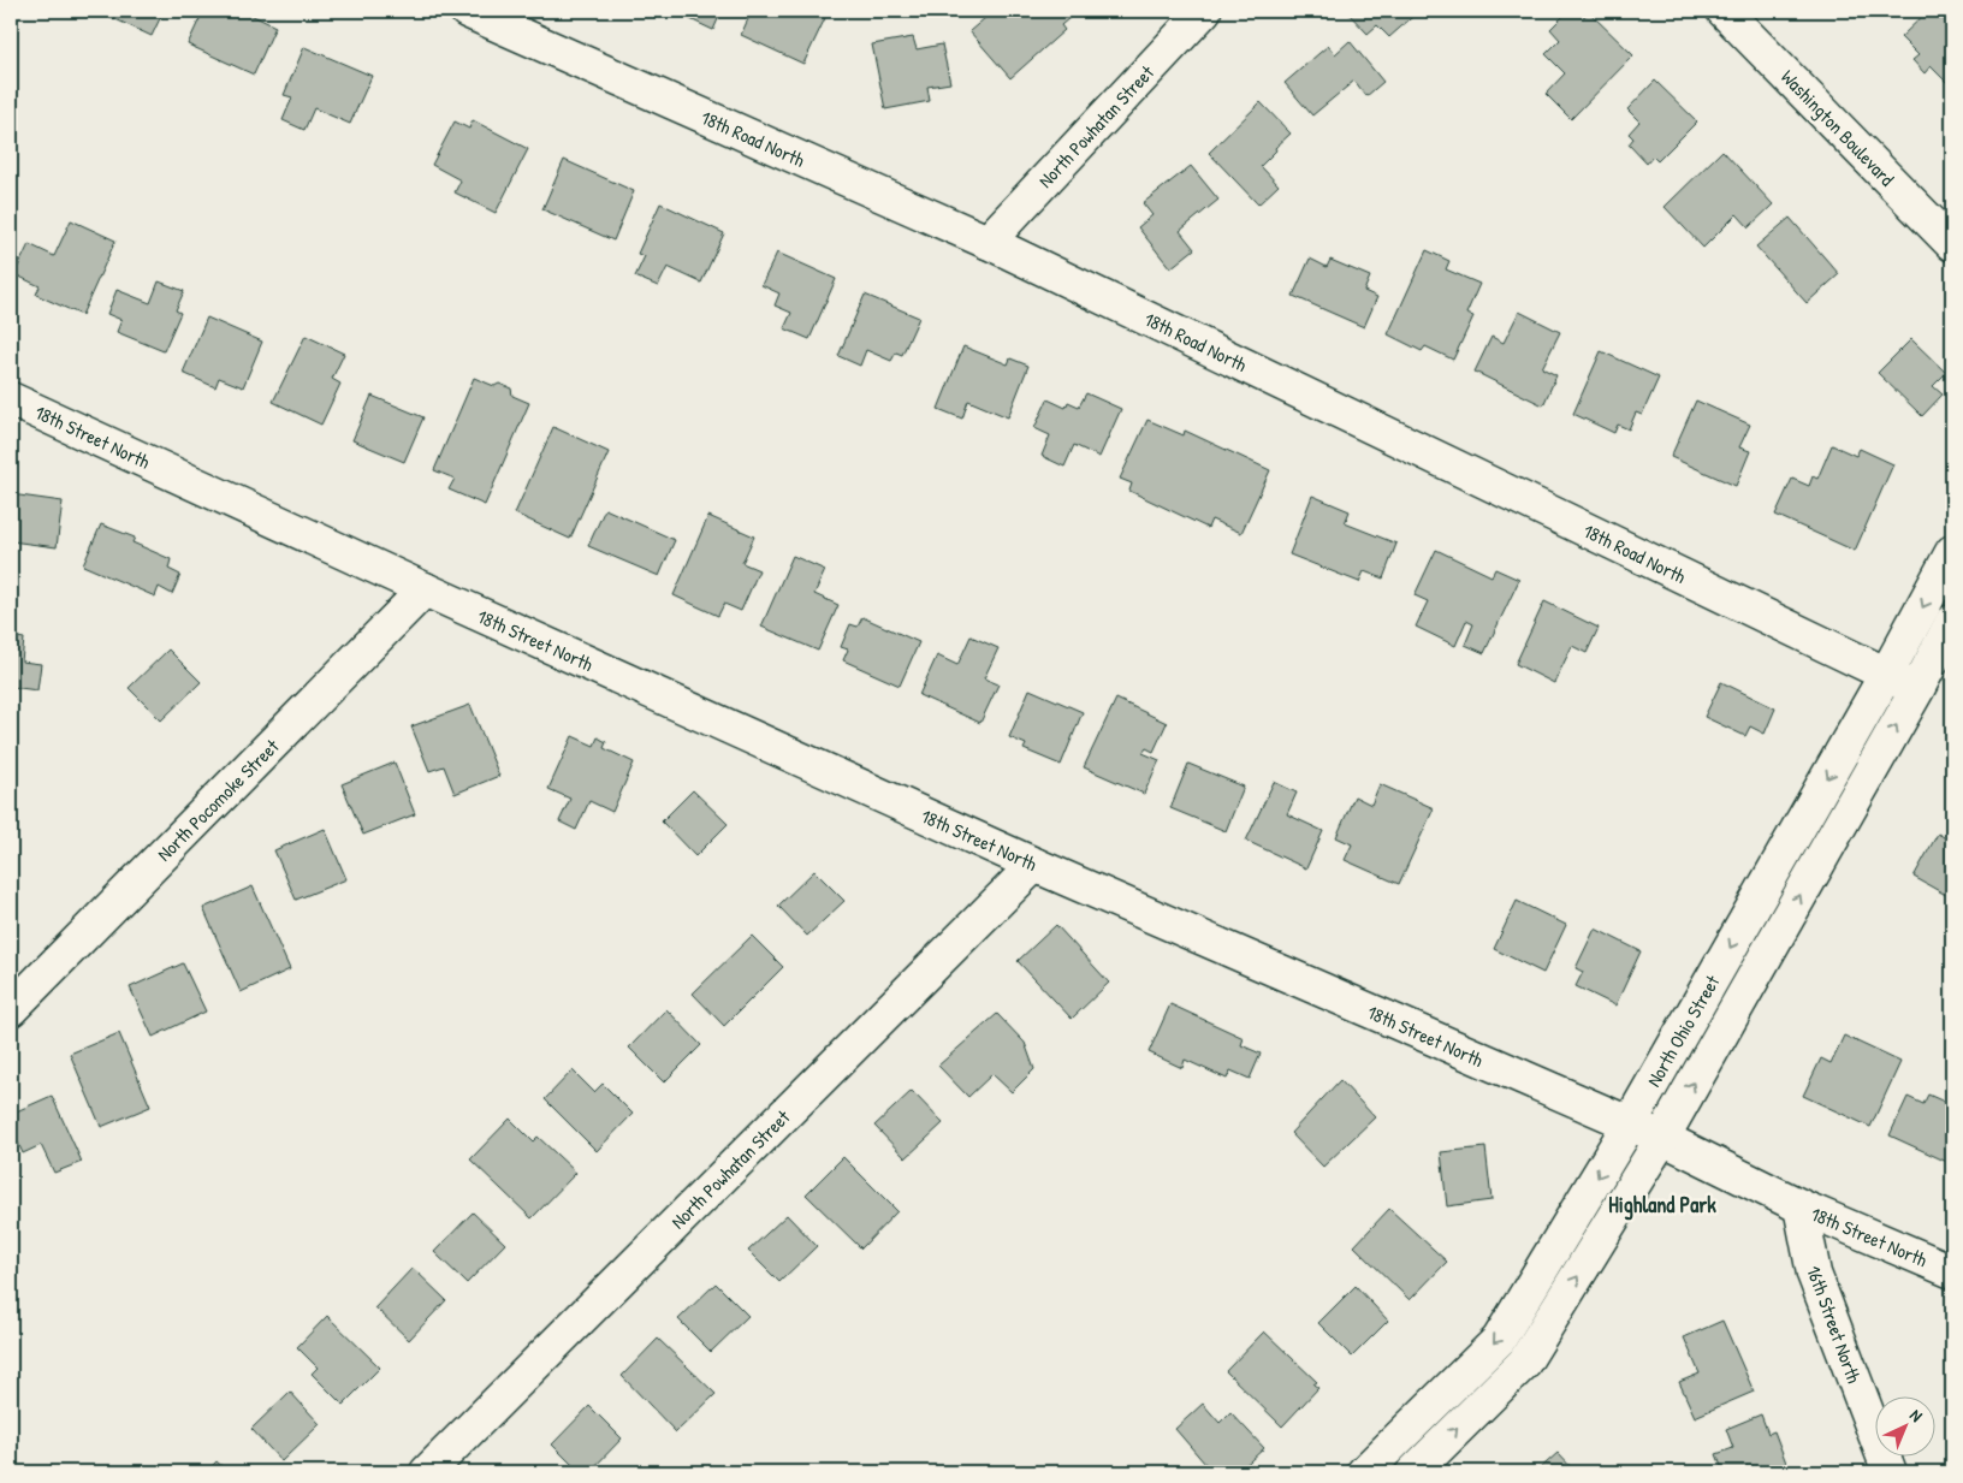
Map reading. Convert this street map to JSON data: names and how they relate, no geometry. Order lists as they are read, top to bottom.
{
  "streets": {
    "street": [
      "North Powhatan Street",
      "Washington Boulevard",
      "18th Road North",
      "18th Street North",
      "North Pocomoke Street",
      "North Ohio Street",
      "16th Street North"
    ]
  },
  "crossings": [
    ["North Powhatan Street", "18th Road North"],
    ["North Powhatan Street", "18th Street North"],
    ["18th Road North", "North Ohio Street"],
    ["18th Street North", "North Pocomoke Street"],
    ["18th Street North", "North Ohio Street"],
    ["18th Street North", "16th Street North"]
  ],
  "districts": ["Highland Park"],
  "north": "top right"
}
